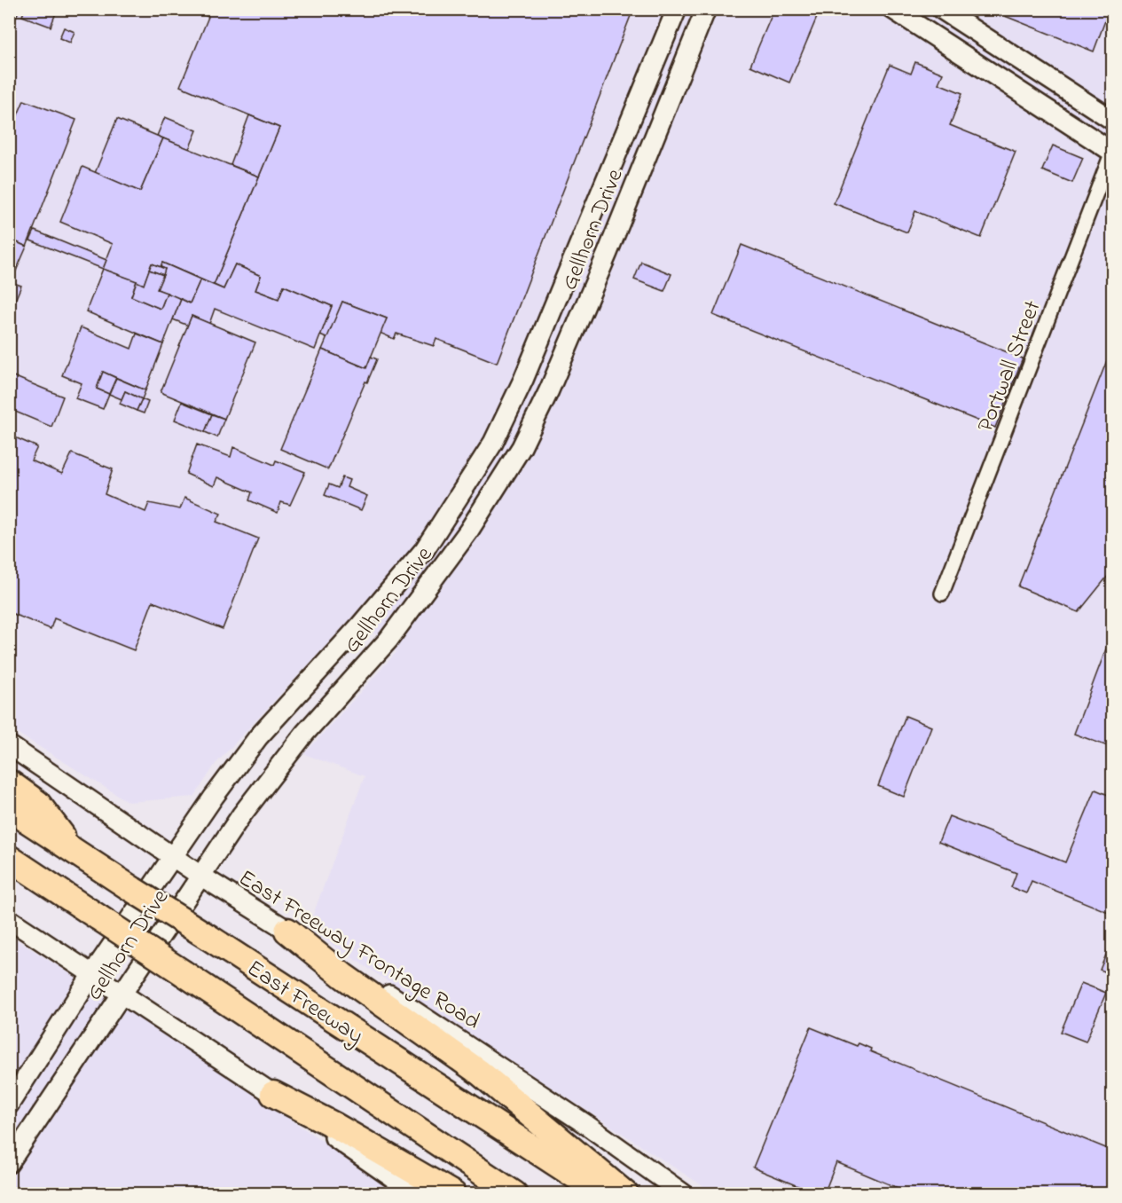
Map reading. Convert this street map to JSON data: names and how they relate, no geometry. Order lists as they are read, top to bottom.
{
  "streets": {
    "highway": ["East Freeway"],
    "main road": ["Gellhorn Drive", "East Freeway Frontage Road"],
    "street": ["Portwall Street"]
  },
  "crossings": [
    ["Gellhorn Drive", "East Freeway Frontage Road"]
  ]
}
